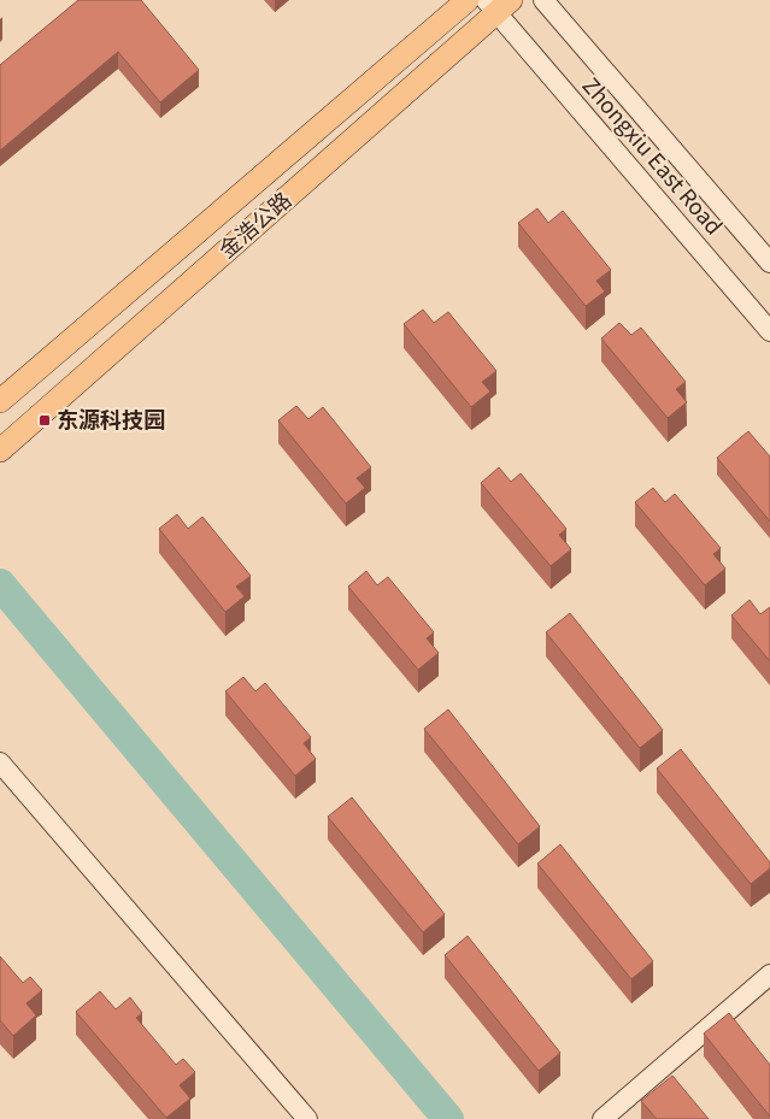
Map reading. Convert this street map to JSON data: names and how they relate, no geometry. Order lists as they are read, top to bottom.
{
  "streets": {
    "main road": ["Zhongxiu East Road", "金浩公路"]
  },
  "crossings": [
    ["Zhongxiu East Road", "金浩公路"]
  ],
  "places": {
    "transit": ["东源科技园"]
  }
}
